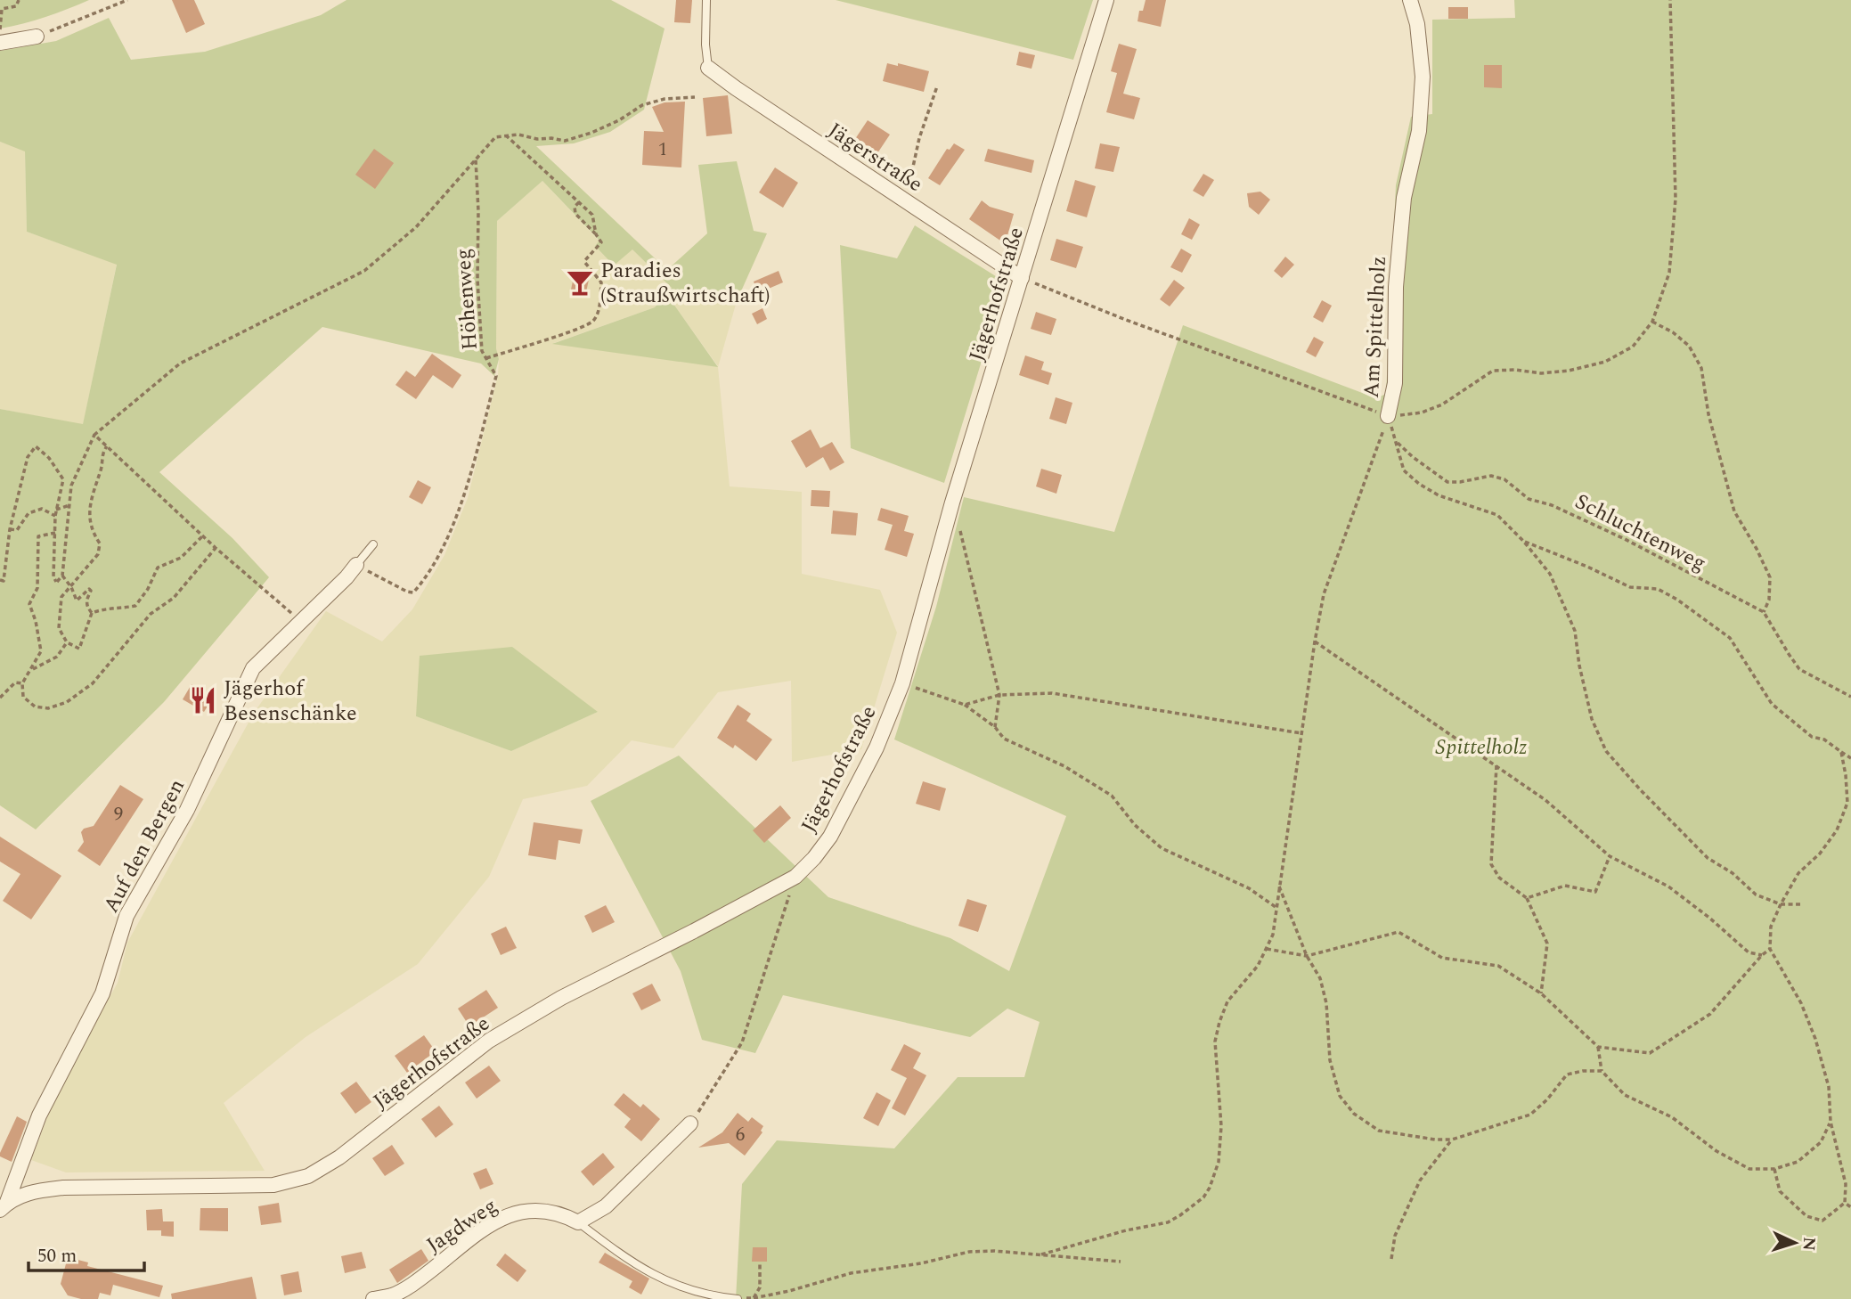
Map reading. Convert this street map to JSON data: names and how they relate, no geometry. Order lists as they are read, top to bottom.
{
  "streets": {
    "street": [
      "Jägerstraße",
      "Jägerhofstraße",
      "Am Spittelholz",
      "Auf den Bergen",
      "Jagdweg"
    ],
    "path": ["Höhenweg", "Schluchtenweg"]
  },
  "crossings": [
    ["Jägerstraße", "Jägerhofstraße"],
    ["Jägerstraße", "Am Spittelholz"],
    ["Jägerhofstraße", "Am Spittelholz"],
    ["Jägerhofstraße", "Auf den Bergen"],
    ["Höhenweg", "Auf den Bergen"]
  ],
  "parks": ["Spittelholz"],
  "places": {
    "bar": ["Paradies (Straußwirtschaft)"],
    "restaurant": ["Jägerhof Besenschänke"]
  },
  "house_numbers": ["1", "9", "6"],
  "scale_bar": "50 m",
  "north": "right"
}
